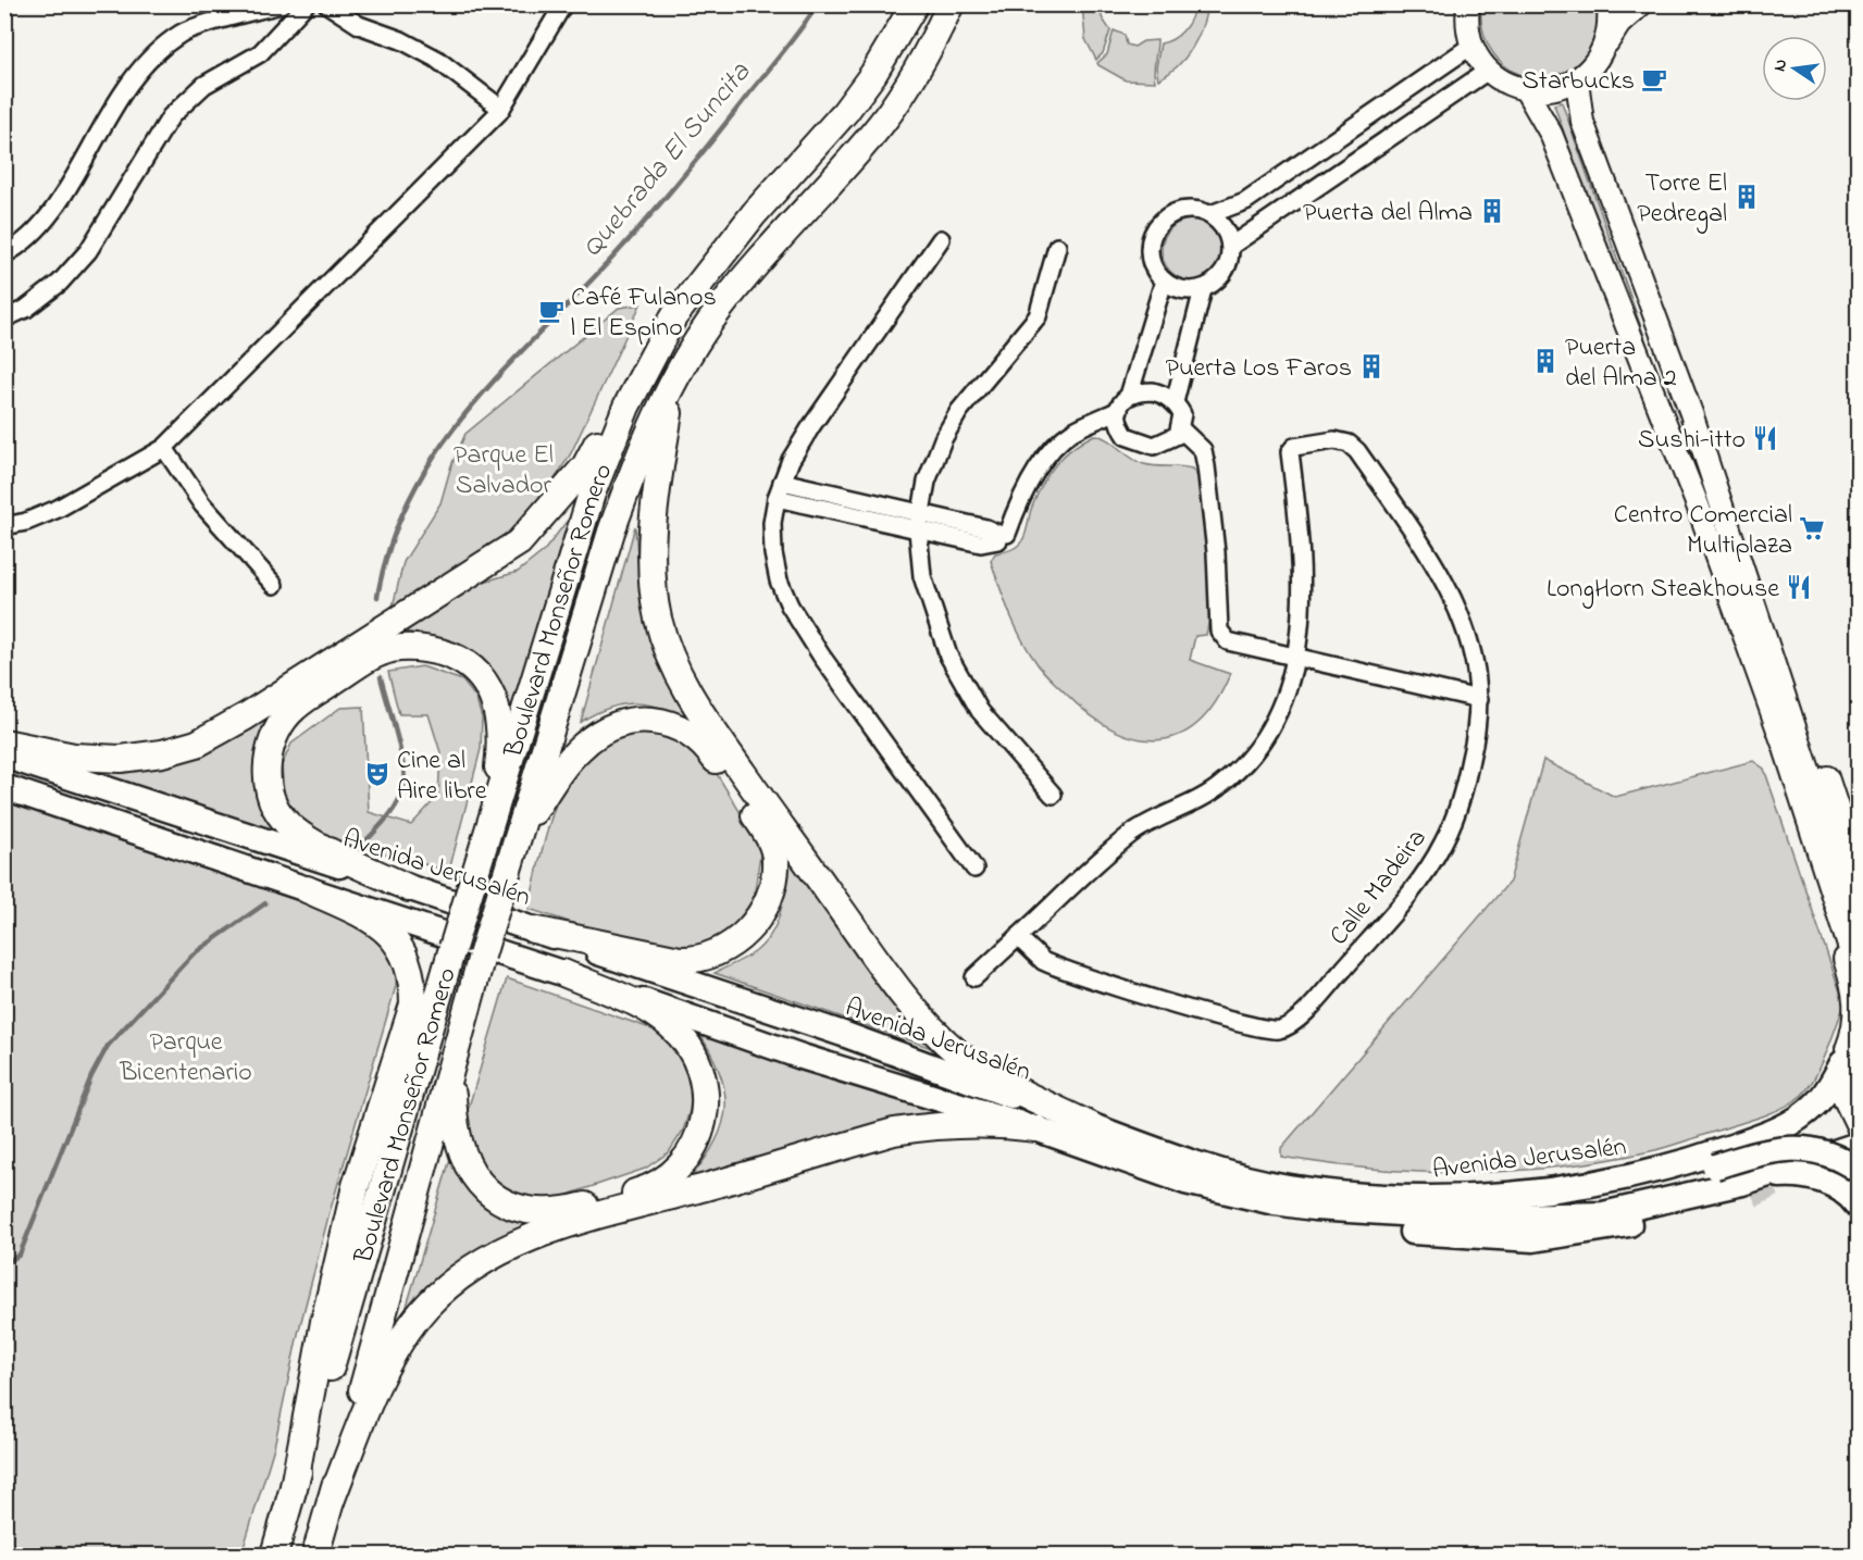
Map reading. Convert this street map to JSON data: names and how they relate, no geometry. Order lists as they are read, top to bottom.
{
  "streets": {
    "highway": ["Boulevard Monseñor Romero"],
    "main road": ["Avenida Jerusalén"],
    "street": ["Calle Madeira"]
  },
  "water": ["Quebrada El Suncita"],
  "parks": ["Parque El Salvador", "Parque Bicentenario"],
  "places": {
    "cafe": ["Starbucks", "Café Fulanos | El Espino"],
    "building": [
      "Torre El Pedregal",
      "Puerta del Alma",
      "Puerta del Alma 2",
      "Puerta Los Faros"
    ],
    "restaurant": ["Sushi-itto", "LongHorn Steakhouse"],
    "supermarket": ["Centro Comercial Multiplaza"],
    "theatre": ["Cine al Aire libre"]
  },
  "north": "left"
}
